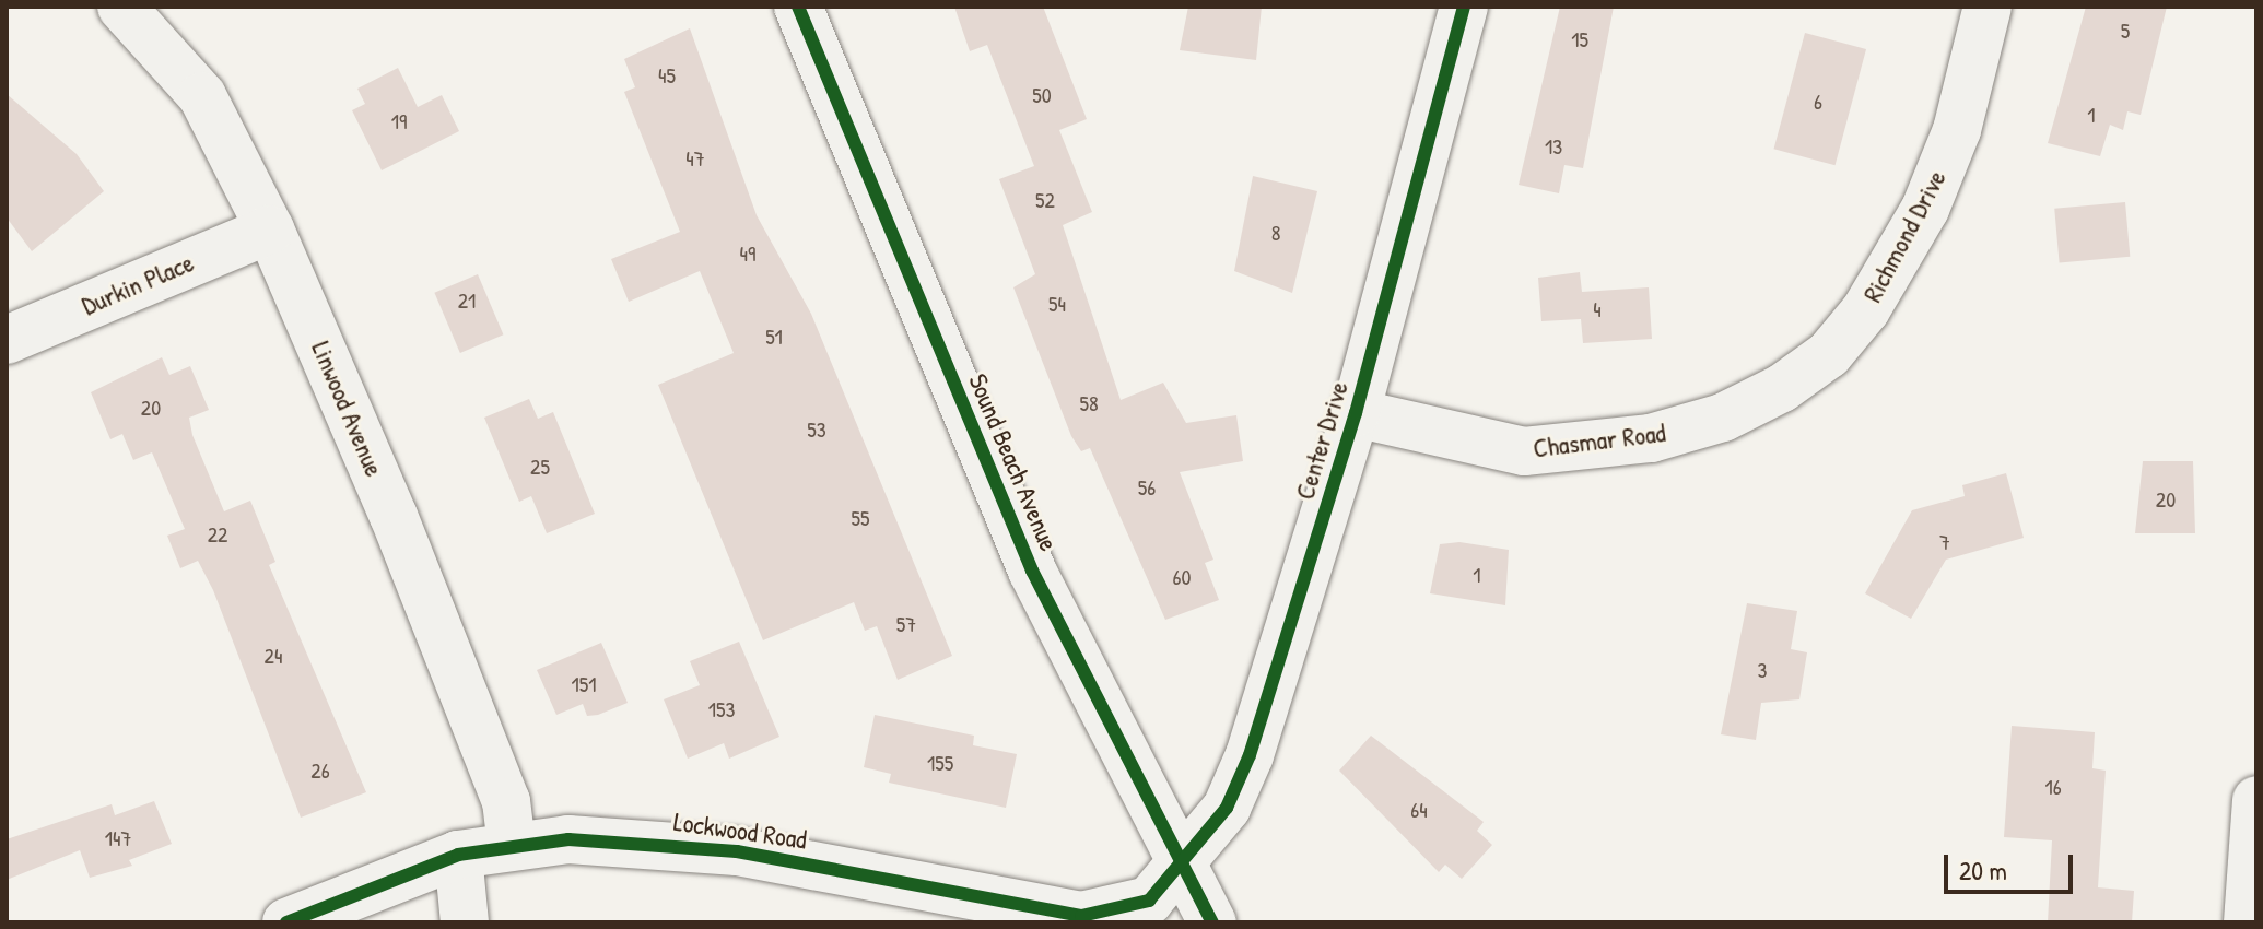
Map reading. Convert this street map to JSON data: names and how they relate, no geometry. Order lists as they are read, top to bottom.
{
  "streets": {
    "street": [
      "Richmond Drive",
      "Durkin Place",
      "Linwood Avenue",
      "Center Drive",
      "Chasmar Road",
      "Sound Beach Avenue",
      "Lockwood Road"
    ]
  },
  "crossings": [
    ["Richmond Drive", "Chasmar Road"],
    ["Durkin Place", "Linwood Avenue"],
    ["Linwood Avenue", "Lockwood Road"],
    ["Center Drive", "Chasmar Road"],
    ["Center Drive", "Sound Beach Avenue"],
    ["Center Drive", "Lockwood Road"],
    ["Sound Beach Avenue", "Lockwood Road"]
  ],
  "house_numbers": [
    "5",
    "15",
    "45",
    "50",
    "6",
    "1",
    "19",
    "13",
    "47",
    "52",
    "8",
    "49",
    "21",
    "54",
    "4",
    "51",
    "58",
    "20",
    "53",
    "25",
    "56",
    "20",
    "55",
    "22",
    "7",
    "1",
    "60",
    "57",
    "24",
    "3",
    "151",
    "153",
    "155",
    "26",
    "16",
    "64",
    "147"
  ],
  "scale_bar": "20 m"
}
